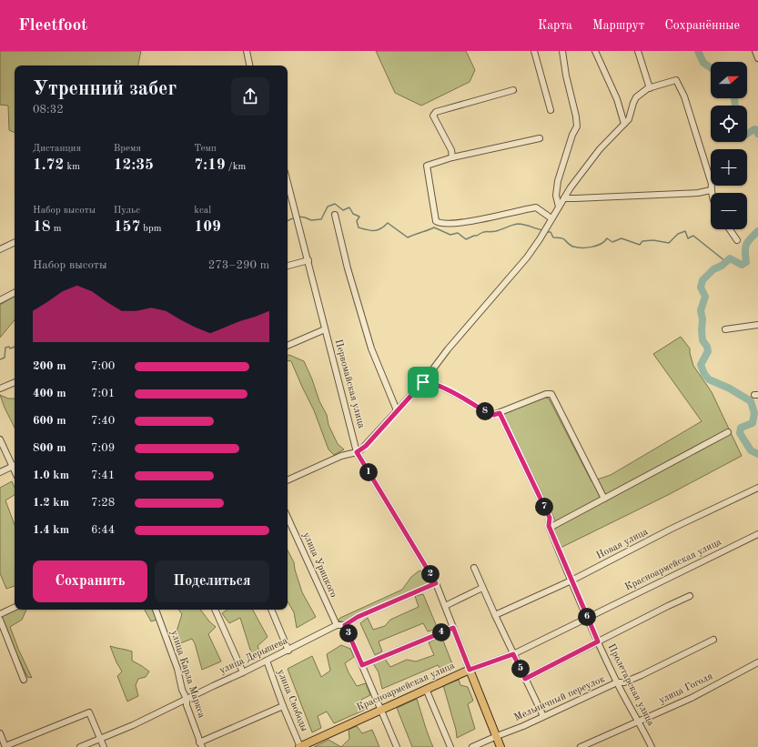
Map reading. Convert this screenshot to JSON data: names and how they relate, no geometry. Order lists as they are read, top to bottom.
{
  "streets": {
    "main road": ["Первомайская улица", "Красноармейская улица"],
    "street": [
      "Новая улица",
      "улица Урицкого",
      "улица Дерышева",
      "улица Карла Маркса",
      "Пролетарская улица",
      "улица Гоголя",
      "Мельничный переулок",
      "улица Свободы"
    ]
  },
  "crossings": [
    ["Первомайская улица", "Красноармейская улица"],
    ["Первомайская улица", "улица Дерышева"],
    ["Первомайская улица", "Мельничный переулок"],
    ["Новая улица", "Пролетарская улица"],
    ["улица Урицкого", "улица Дерышева"],
    ["Красноармейская улица", "Пролетарская улица"],
    ["Красноармейская улица", "улица Свободы"],
    ["улица Дерышева", "улица Карла Маркса"],
    ["улица Дерышева", "улица Свободы"],
    ["Пролетарская улица", "улица Гоголя"],
    ["Пролетарская улица", "Мельничный переулок"]
  ],
  "north": "right",
  "page": {
    "header": "Fleetfoot",
    "nav": ["Карта", "Маршрут", "Сохранённые"],
    "map_buttons": ["+", "−"],
    "heading": ["Утренний забег", "08:32"],
    "stats": [
      ["Дистанция", "1.72 km"],
      ["Время", "12:35"],
      ["Темп", "7:19 /km"],
      ["Набор высоты", "18 m"],
      ["Пульс", "157 bpm"],
      ["kcal", "109"]
    ],
    "chart": ["Набор высоты", "273–290 m"],
    "list": [
      {
        "name": "200 m",
        "note": "7:00"
      },
      {
        "name": "400 m",
        "note": "7:01"
      },
      {
        "name": "600 m",
        "note": "7:40"
      },
      {
        "name": "800 m",
        "note": "7:09"
      },
      {
        "name": "1.0 km",
        "note": "7:41"
      },
      {
        "name": "1.2 km",
        "note": "7:28"
      },
      {
        "name": "1.4 km",
        "note": "6:44"
      }
    ],
    "pins": [
      "8",
      "1",
      "7",
      "2",
      "6",
      "4",
      "3",
      "5"
    ],
    "buttons": ["Сохранить", "Поделиться"]
  }
}
